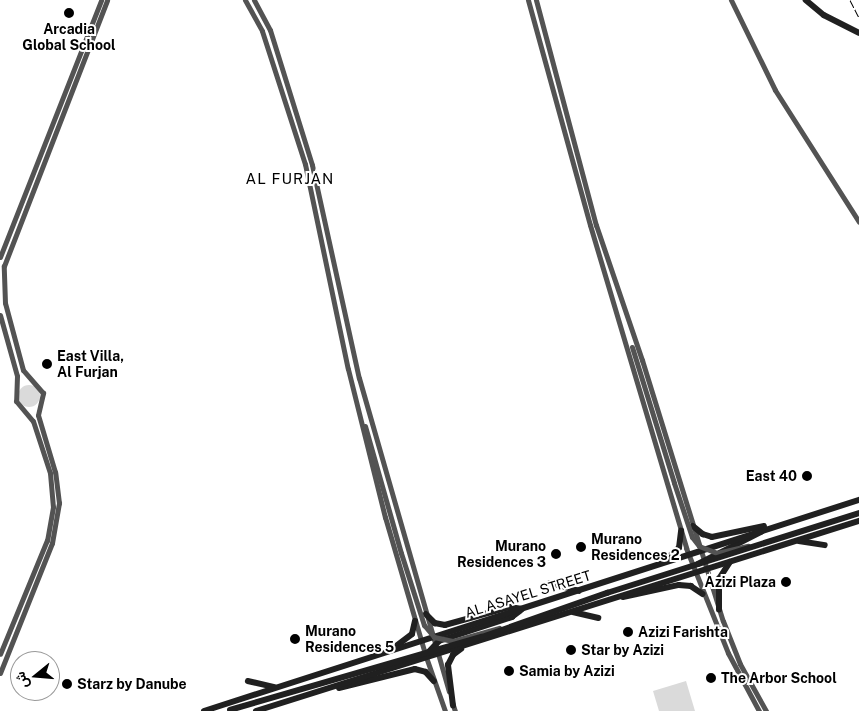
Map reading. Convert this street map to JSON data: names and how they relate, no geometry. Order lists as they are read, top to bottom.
{
  "streets": {
    "main road": ["AL ASAYEL STREET"]
  },
  "districts": ["AL FURJAN"],
  "places": [
    "Arcadia Global School",
    "East Villa, Al Furjan",
    "East 40",
    "Murano Residences 2",
    "Murano Residences 3",
    "Azizi Plaza",
    "Azizi Farishta",
    "Murano Residences 5",
    "Star by Azizi",
    "Samia by Azizi",
    "The Arbor School",
    "Starz by Danube"
  ],
  "north": "left"
}
